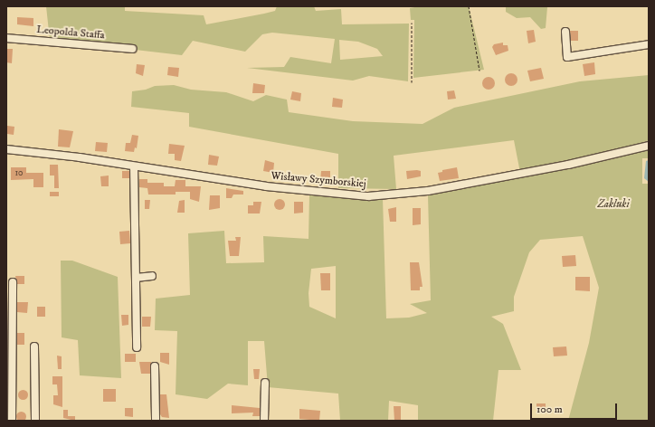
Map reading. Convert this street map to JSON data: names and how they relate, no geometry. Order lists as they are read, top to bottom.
{
  "streets": {
    "street": ["Leopolda Staffa", "Wisławy Szymborskiej"]
  },
  "parks": ["Zakluki"],
  "house_numbers": ["10"],
  "scale_bar": "100 m"
}
